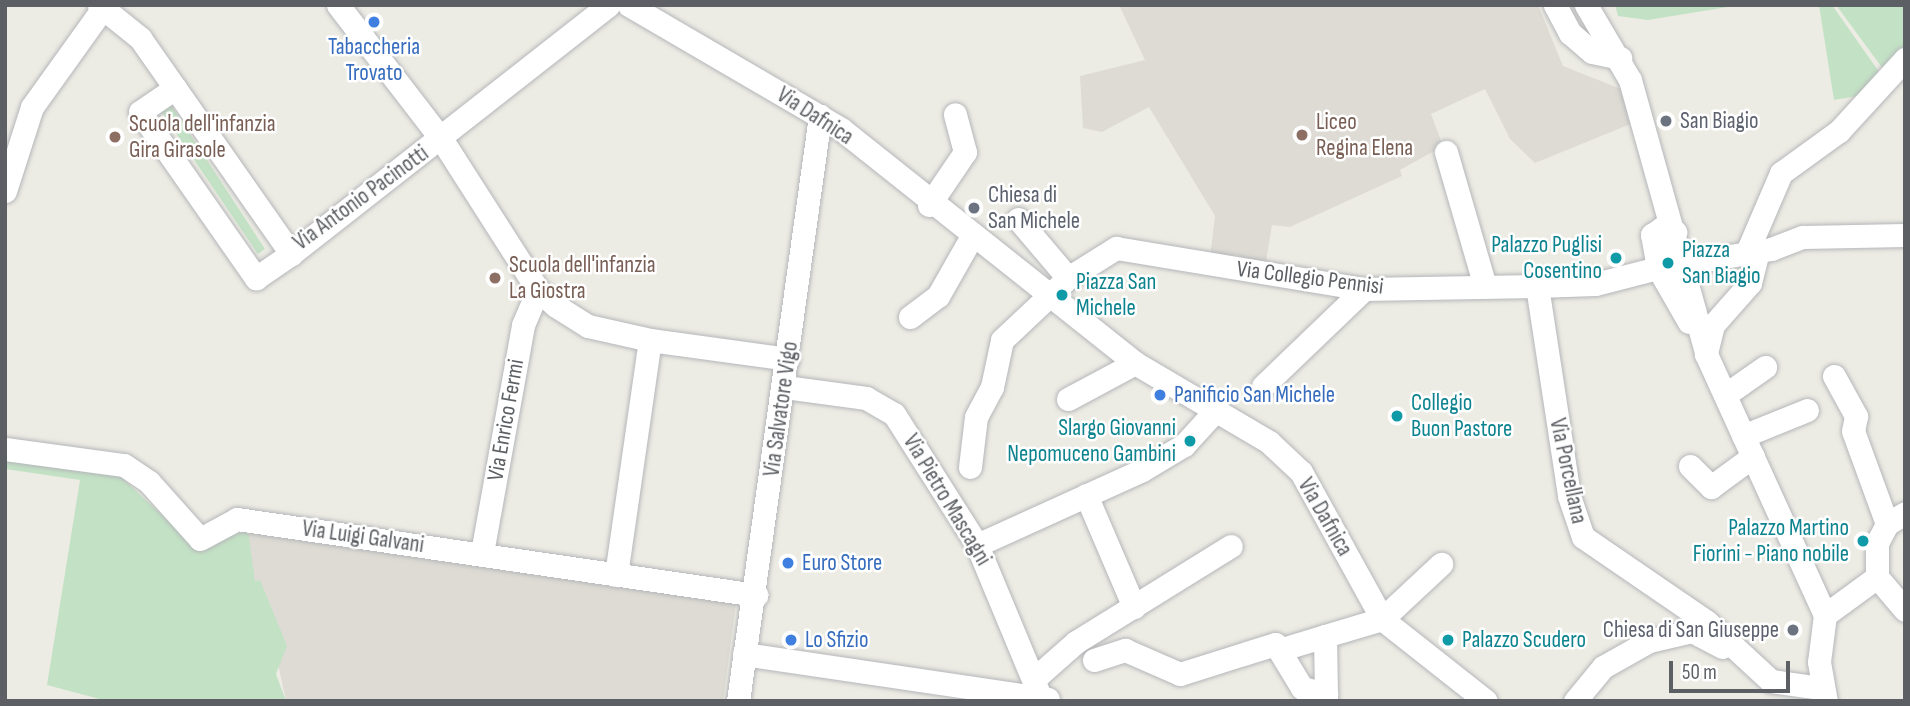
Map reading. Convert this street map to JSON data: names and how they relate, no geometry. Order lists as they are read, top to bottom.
{
  "streets": {
    "street": [
      "Via Dafnica",
      "Via Antonio Pacinotti",
      "Via Collegio Pennisi",
      "Via Salvatore Vigo",
      "Via Enrico Fermi",
      "Via Porcellana",
      "Via Pietro Mascagni",
      "Via Luigi Galvani"
    ]
  },
  "crossings": [
    ["Via Dafnica", "Via Collegio Pennisi"],
    ["Via Dafnica", "Via Salvatore Vigo"],
    ["Via Collegio Pennisi", "Via Porcellana"],
    ["Via Salvatore Vigo", "Via Pietro Mascagni"],
    ["Via Salvatore Vigo", "Via Luigi Galvani"],
    ["Via Enrico Fermi", "Via Luigi Galvani"]
  ],
  "places": [
    "Tabaccheria Trovato",
    "San Biagio",
    "Liceo Regina Elena",
    "Scuola dell'infanzia Gira Girasole",
    "Chiesa di San Michele",
    "Palazzo Puglisi Cosentino",
    "Piazza San Biagio",
    "Scuola dell'infanzia La Giostra",
    "Piazza San Michele",
    "Panificio San Michele",
    "Collegio Buon Pastore",
    "Slargo Giovanni Nepomuceno Gambini",
    "Palazzo Martino Fiorini - Piano nobile",
    "Euro Store",
    "Chiesa di San Giuseppe",
    "Lo Sfizio",
    "Palazzo Scudero"
  ],
  "scale_bar": "50 m"
}
